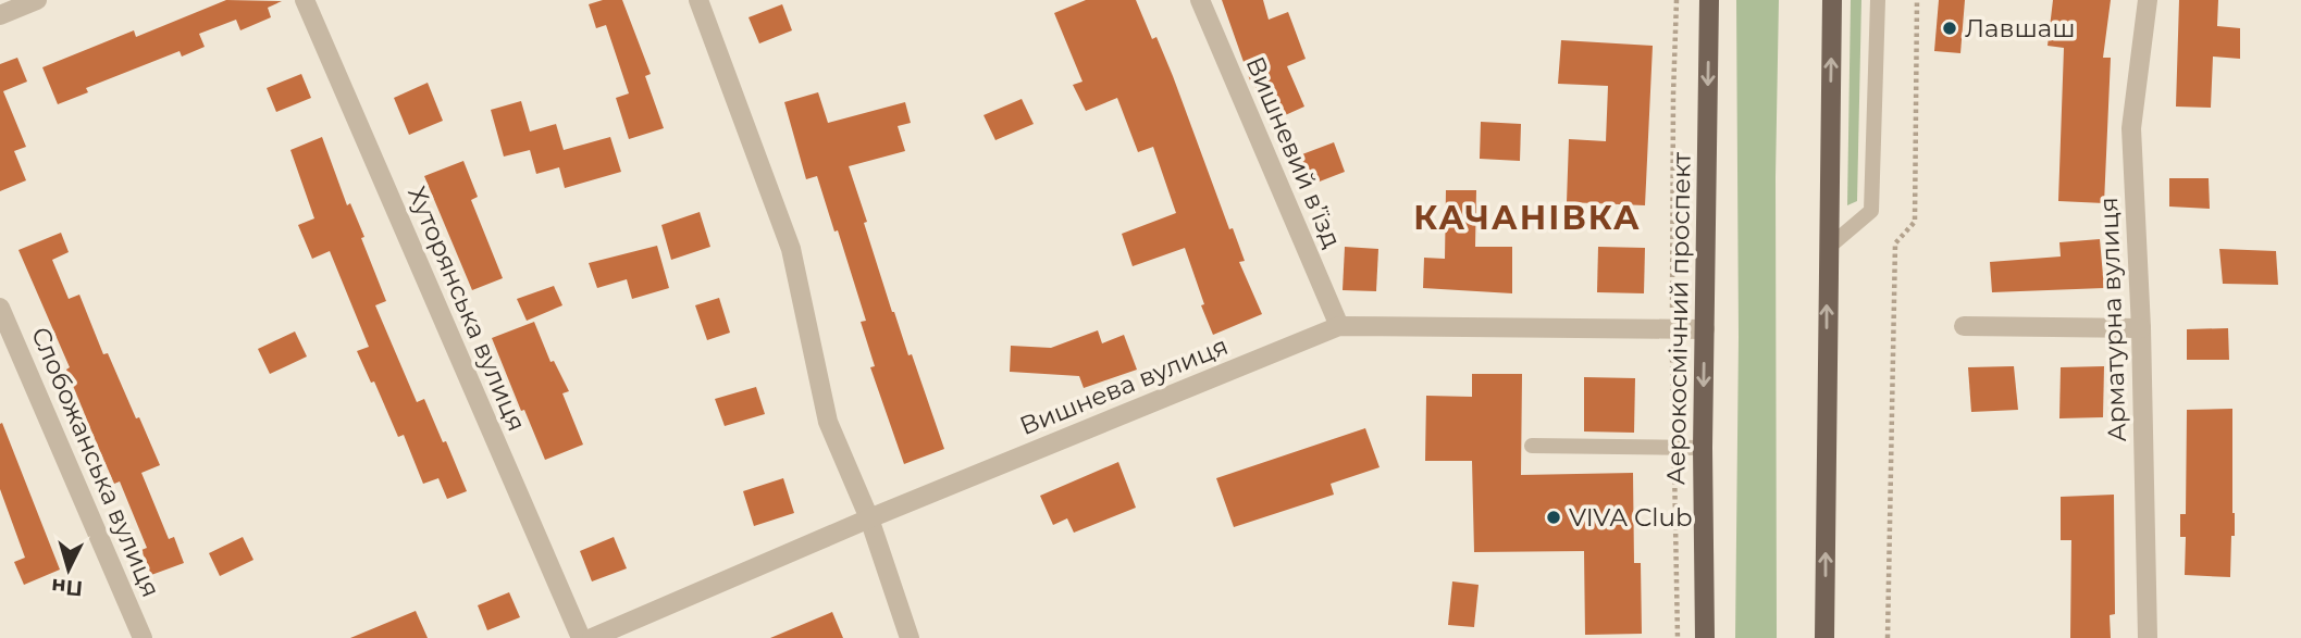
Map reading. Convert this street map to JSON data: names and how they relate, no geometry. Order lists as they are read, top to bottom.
{
  "streets": {
    "main road": ["Аерокосмічний проспект"],
    "street": [
      "Вишневий в’їзд",
      "Хуторянська вулиця",
      "Арматурна вулиця",
      "Вишнева вулиця",
      "Слобожанська вулиця"
    ]
  },
  "crossings": [
    ["Вишневий в’їзд", "Вишнева вулиця"],
    ["Аерокосмічний проспект", "Вишнева вулиця"]
  ],
  "districts": ["КАЧАНІВКА"],
  "places": ["Лавшаш", "VIVA Club"],
  "north": "bottom"
}
